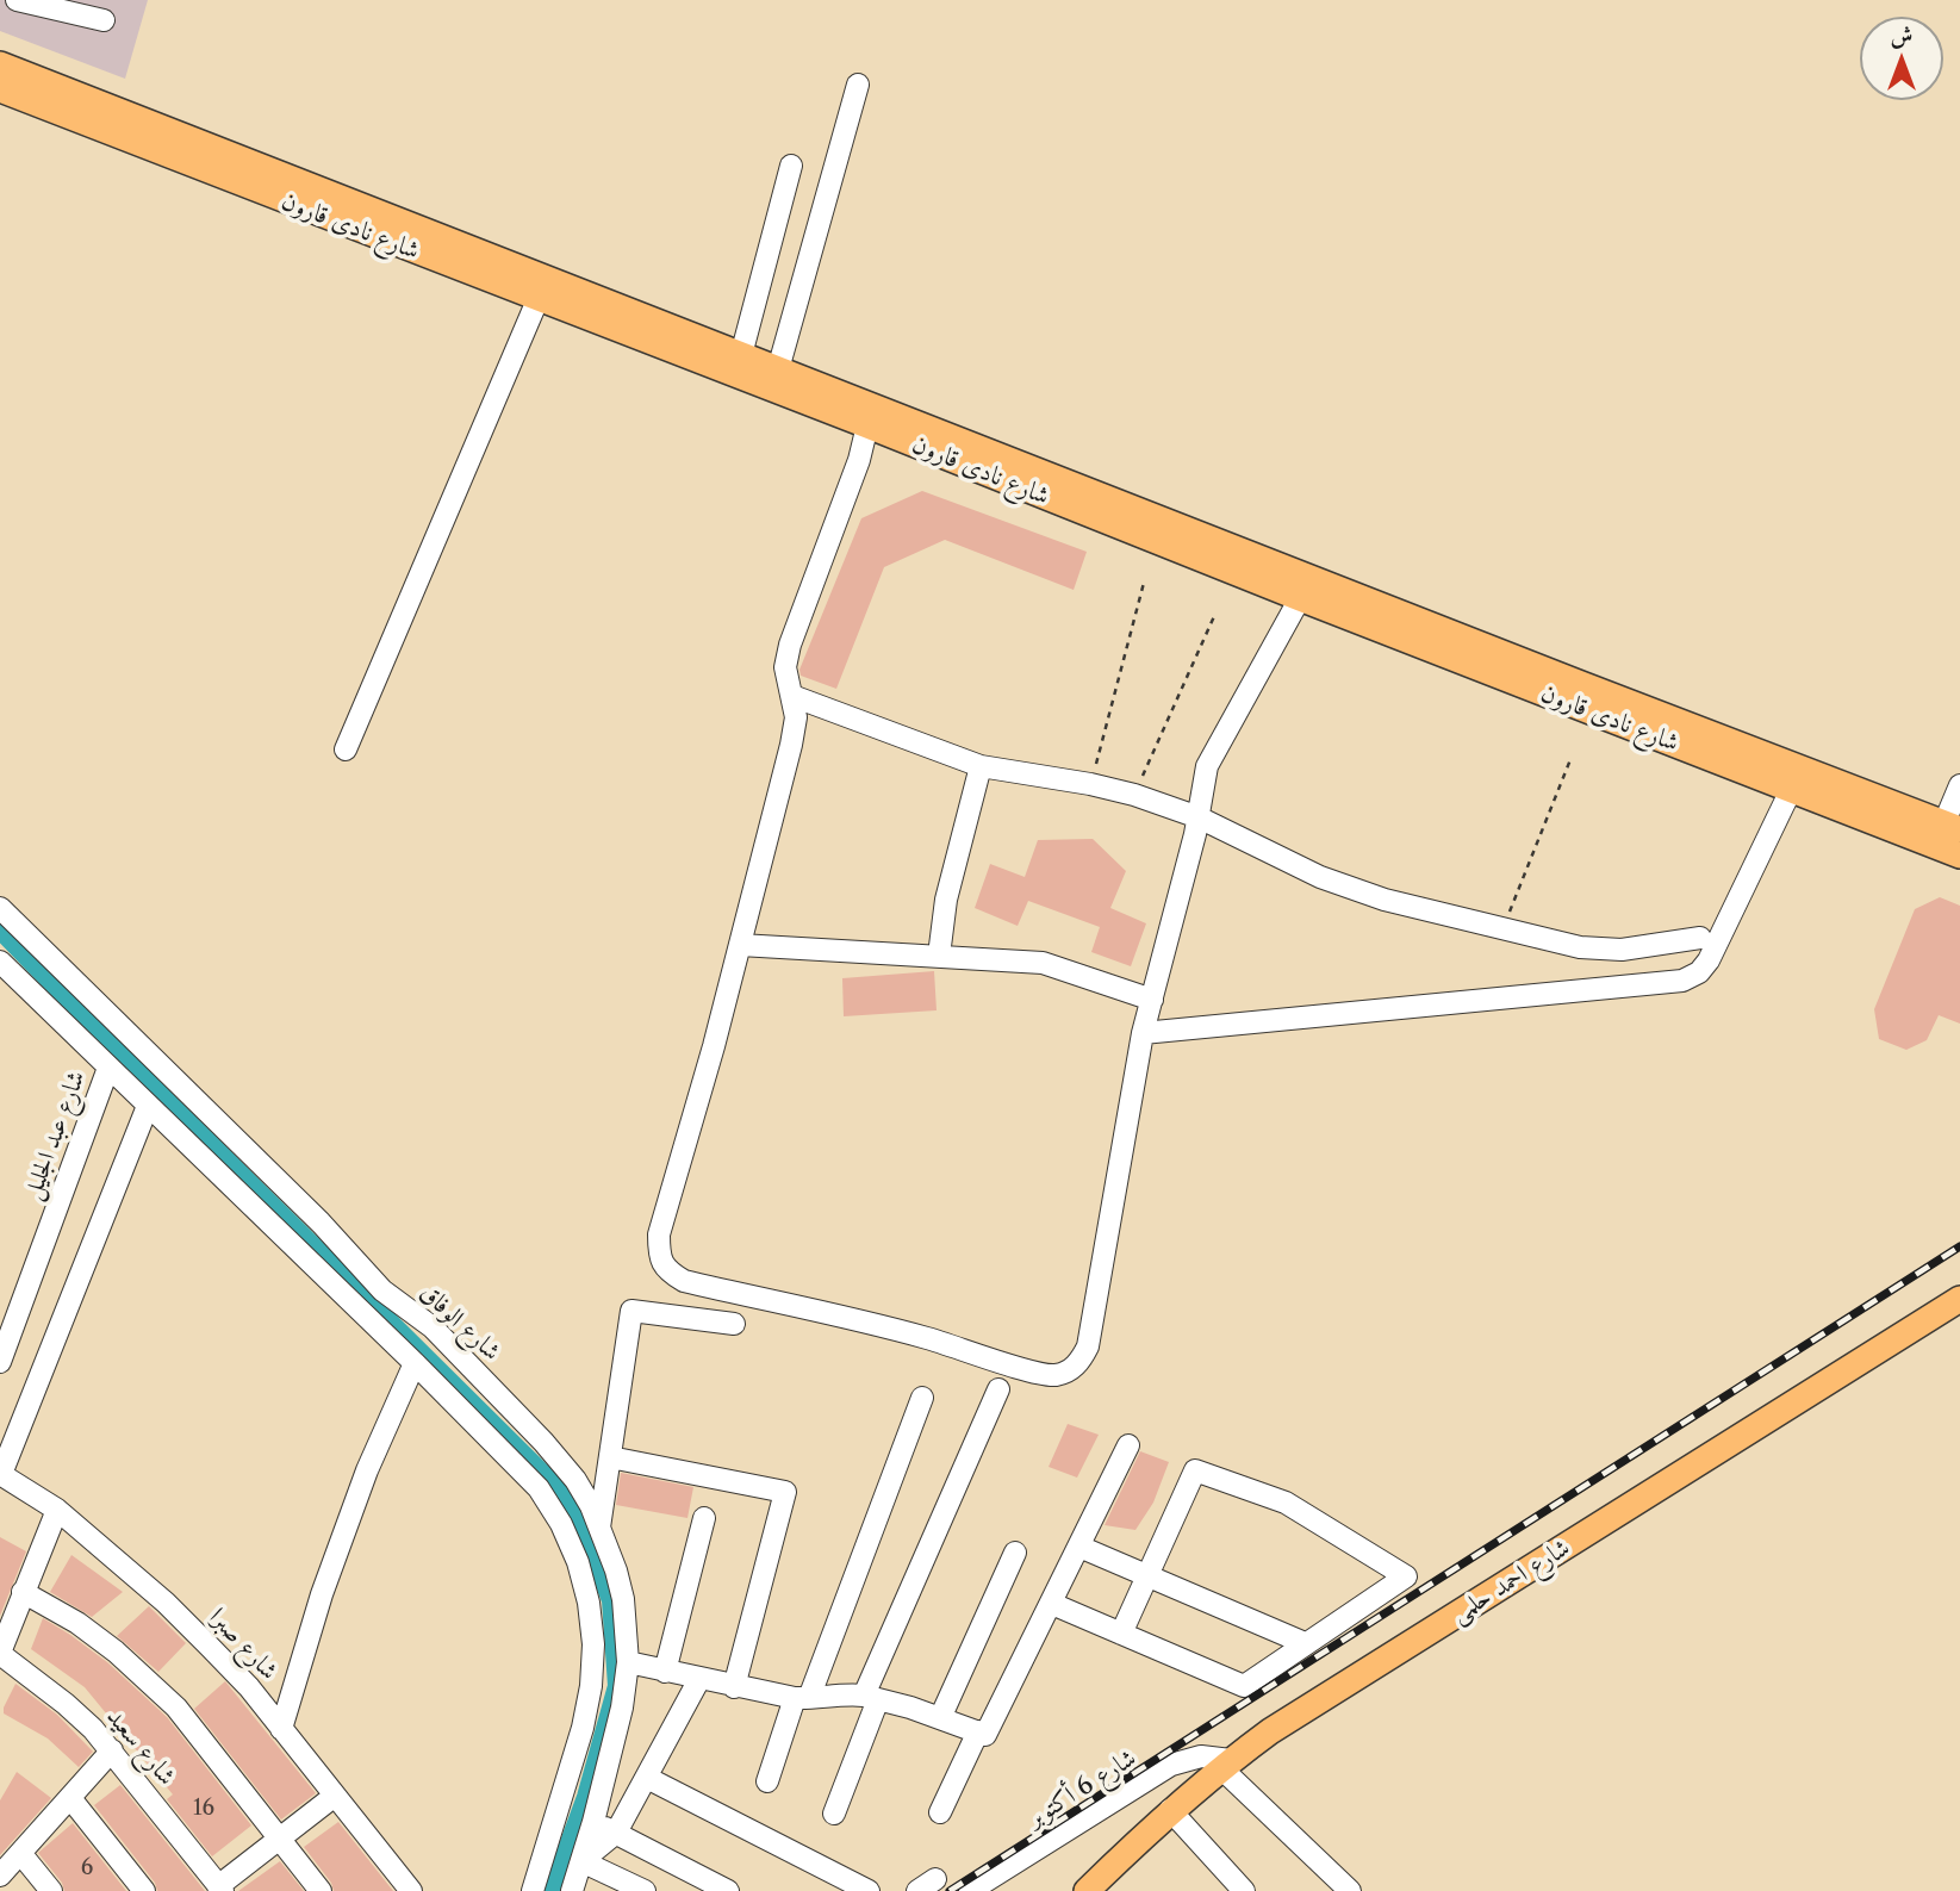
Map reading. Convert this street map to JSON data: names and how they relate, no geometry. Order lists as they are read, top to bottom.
{
  "streets": {
    "main road": ["شارع نادى قارون", "شارع احمد حلمى"],
    "street": [
      "شارع عبد الجليل",
      "شارع الوفاق",
      "شارع صبرا",
      "شارع سعيد",
      "شارع 6 أكتوبر"
    ]
  },
  "crossings": [
    ["شارع احمد حلمى", "شارع 6 أكتوبر"]
  ],
  "house_numbers": ["16", "6"],
  "north": "top"
}
